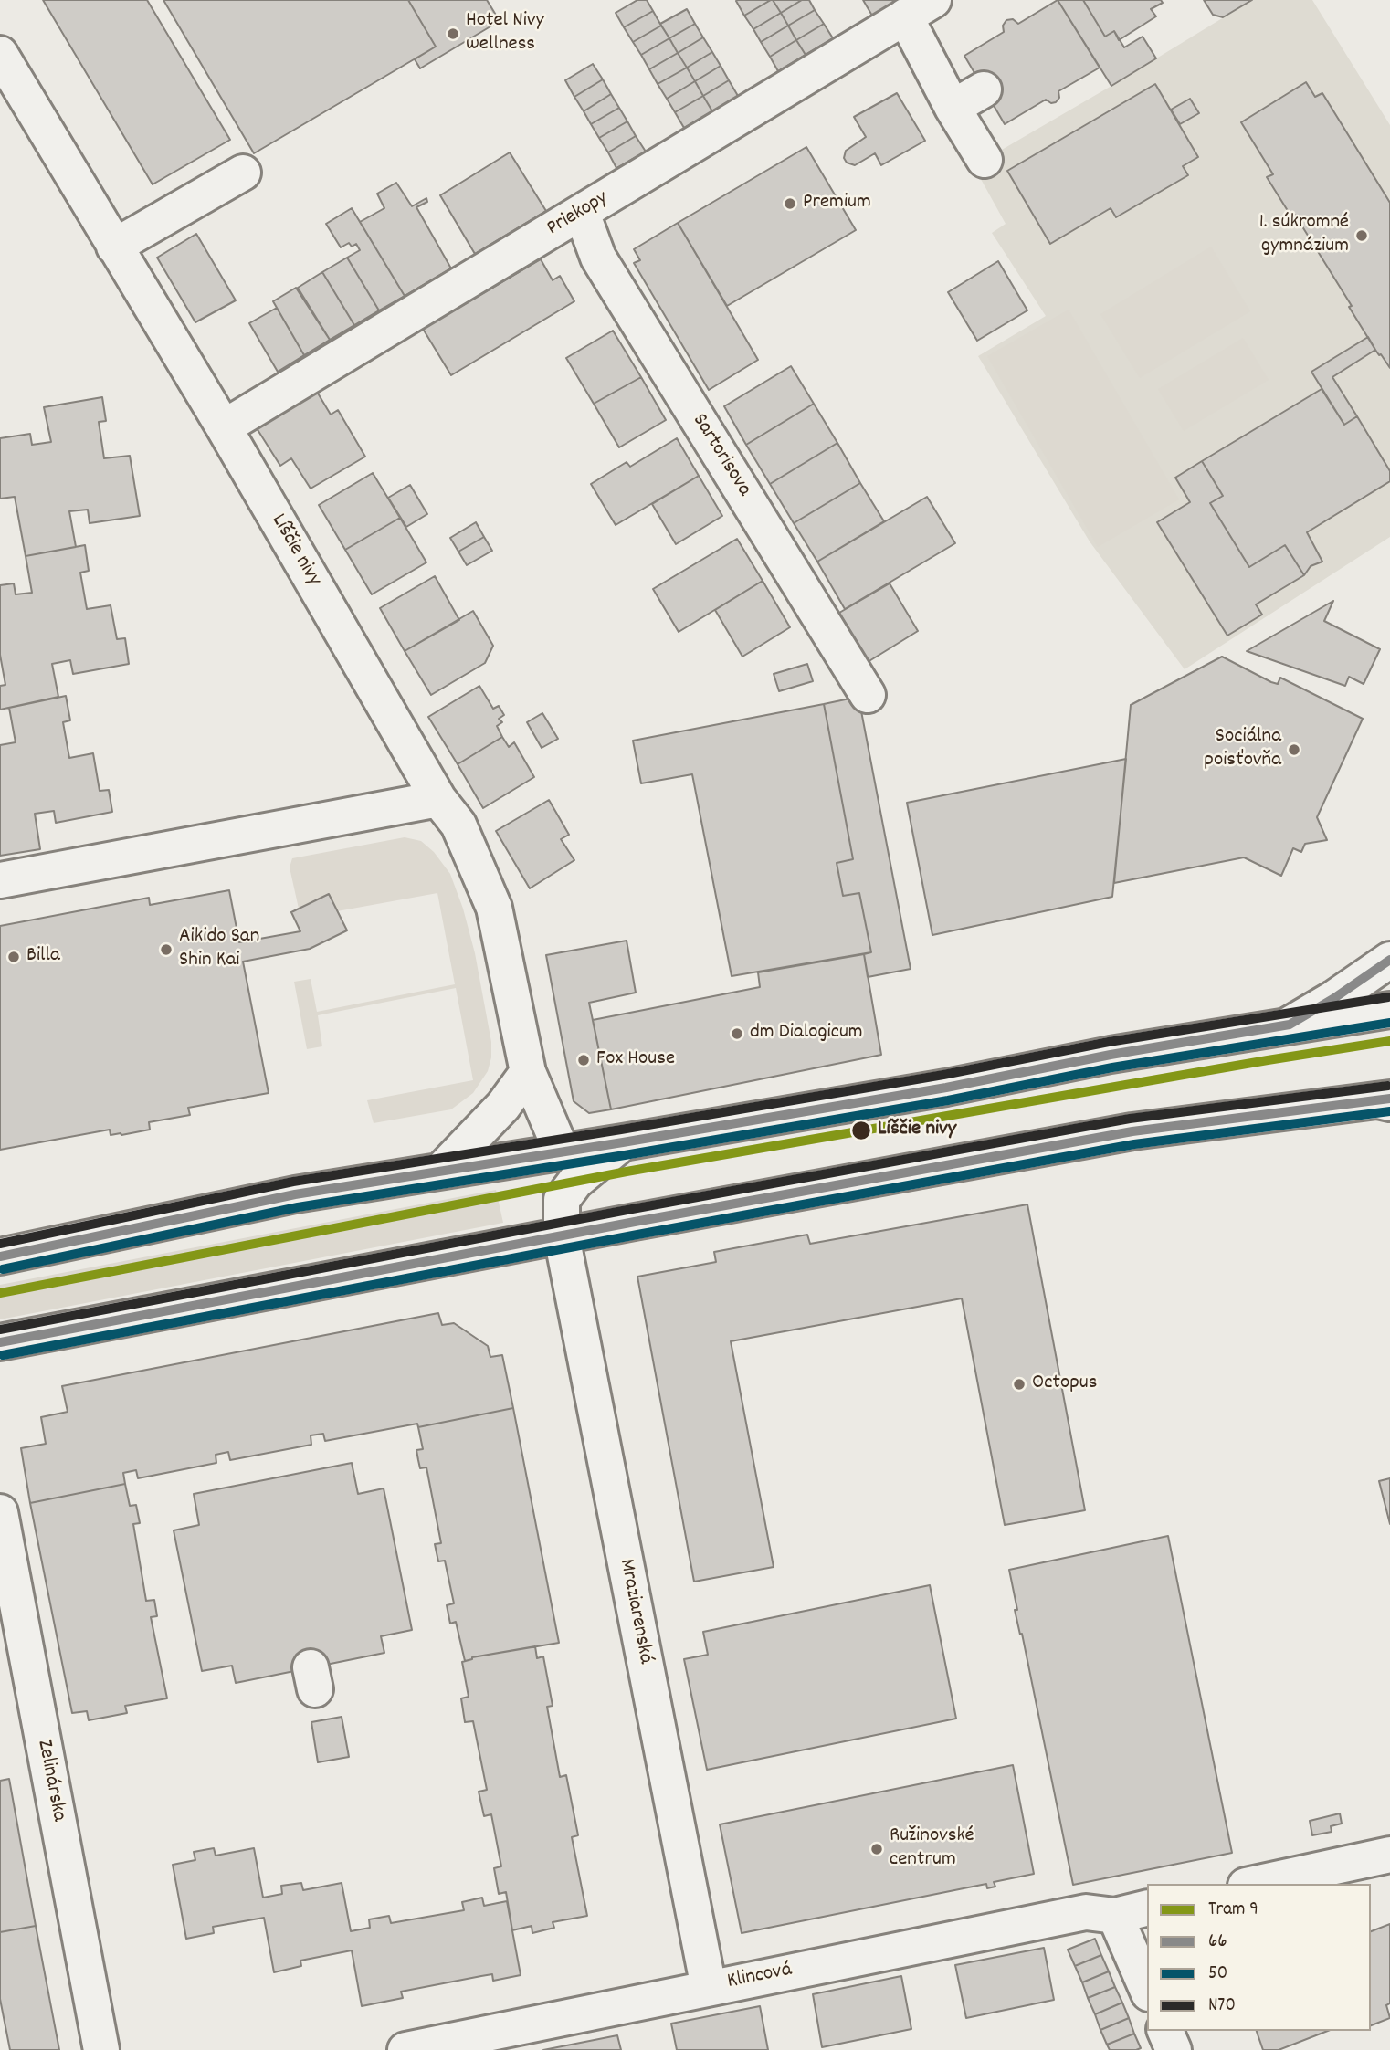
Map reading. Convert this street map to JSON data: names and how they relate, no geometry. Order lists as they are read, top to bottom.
{
  "streets": {
    "street": [
      "Priekopy",
      "Sartorisova",
      "Líščie nivy",
      "Mraziarenská",
      "Zelinárska",
      "Klincová"
    ]
  },
  "crossings": [
    ["Priekopy", "Sartorisova"],
    ["Priekopy", "Líščie nivy"],
    ["Mraziarenská", "Klincová"]
  ],
  "places": [
    "Hotel Nivy wellness",
    "Premium",
    "1. súkromné gymnázium",
    "Sociálna poisťovňa",
    "Aikido San Shin Kai",
    "Billa",
    "dm Dialogicum",
    "Fox House",
    "Líščie nivy",
    "Octopus",
    "Ružinovské centrum"
  ],
  "lines": [
    "transit line 66",
    "transit line N70",
    "transit line 50",
    "tram line 9"
  ],
  "legend": [
    "Tram 9",
    "66",
    "50",
    "N70"
  ]
}
